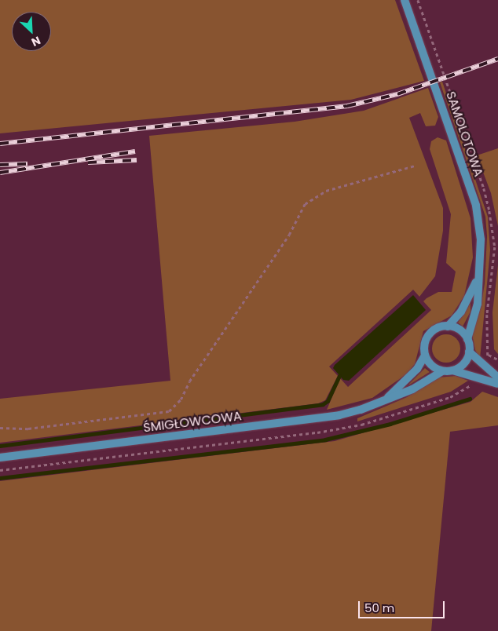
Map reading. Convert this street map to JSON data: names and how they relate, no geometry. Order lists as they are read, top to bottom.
{
  "streets": {
    "street": ["SAMOLOTOWA", "ŚMIGŁOWCOWA"]
  },
  "crossings": [
    ["SAMOLOTOWA", "ŚMIGŁOWCOWA"]
  ],
  "scale_bar": "50 m",
  "north": "bottom right"
}
